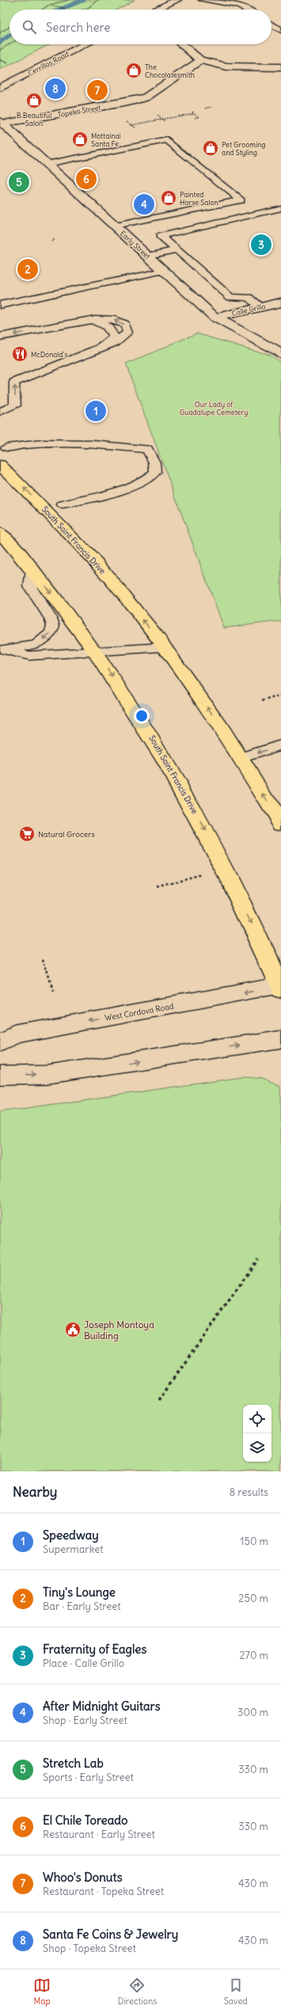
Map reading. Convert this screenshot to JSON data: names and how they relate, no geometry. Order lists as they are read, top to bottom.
{
  "streets": {
    "highway": ["South Saint Francis Drive"],
    "street": [
      "Cerrillos Road",
      "Topeka Street",
      "Early Street",
      "Calle Grillo",
      "West Cordova Road"
    ]
  },
  "crossings": [
    ["Topeka Street", "Early Street"],
    ["Early Street", "Calle Grillo"],
    ["South Saint Francis Drive", "West Cordova Road"]
  ],
  "parks": ["Our Lady of Guadalupe Cemetery"],
  "places": {
    "shop": [
      "The Chocolatesmith",
      "B Beautiful Salon",
      "Mottainai Santa Fe",
      "Pet Grooming and Styling",
      "Painted Horse Salon"
    ],
    "restaurant": ["McDonald's"],
    "supermarket": ["Natural Grocers"],
    "public building": ["Joseph Montoya Building"]
  },
  "page": {
    "search": "Search here",
    "pins": [
      "8",
      "7",
      "6",
      "5",
      "4",
      "3",
      "2",
      "1"
    ],
    "heading": ["Nearby", "8 results"],
    "list": [
      {
        "mark": "1",
        "name": "Speedway",
        "note": "Supermarket",
        "value": "150 m"
      },
      {
        "mark": "2",
        "name": "Tiny's Lounge",
        "note": "Bar · Early Street",
        "value": "250 m"
      },
      {
        "mark": "3",
        "name": "Fraternity of Eagles",
        "note": "Place · Calle Grillo",
        "value": "270 m"
      },
      {
        "mark": "4",
        "name": "After Midnight Guitars",
        "note": "Shop · Early Street",
        "value": "300 m"
      },
      {
        "mark": "5",
        "name": "Stretch Lab",
        "note": "Sports · Early Street",
        "value": "330 m"
      },
      {
        "mark": "6",
        "name": "El Chile Toreado",
        "note": "Restaurant · Early Street",
        "value": "330 m"
      },
      {
        "mark": "7",
        "name": "Whoo's Donuts",
        "note": "Restaurant · Topeka Street",
        "value": "430 m"
      },
      {
        "mark": "8",
        "name": "Santa Fe Coins & Jewelry",
        "note": "Shop · Topeka Street",
        "value": "430 m"
      }
    ],
    "nav": ["Map", "Directions", "Saved"]
  }
}
